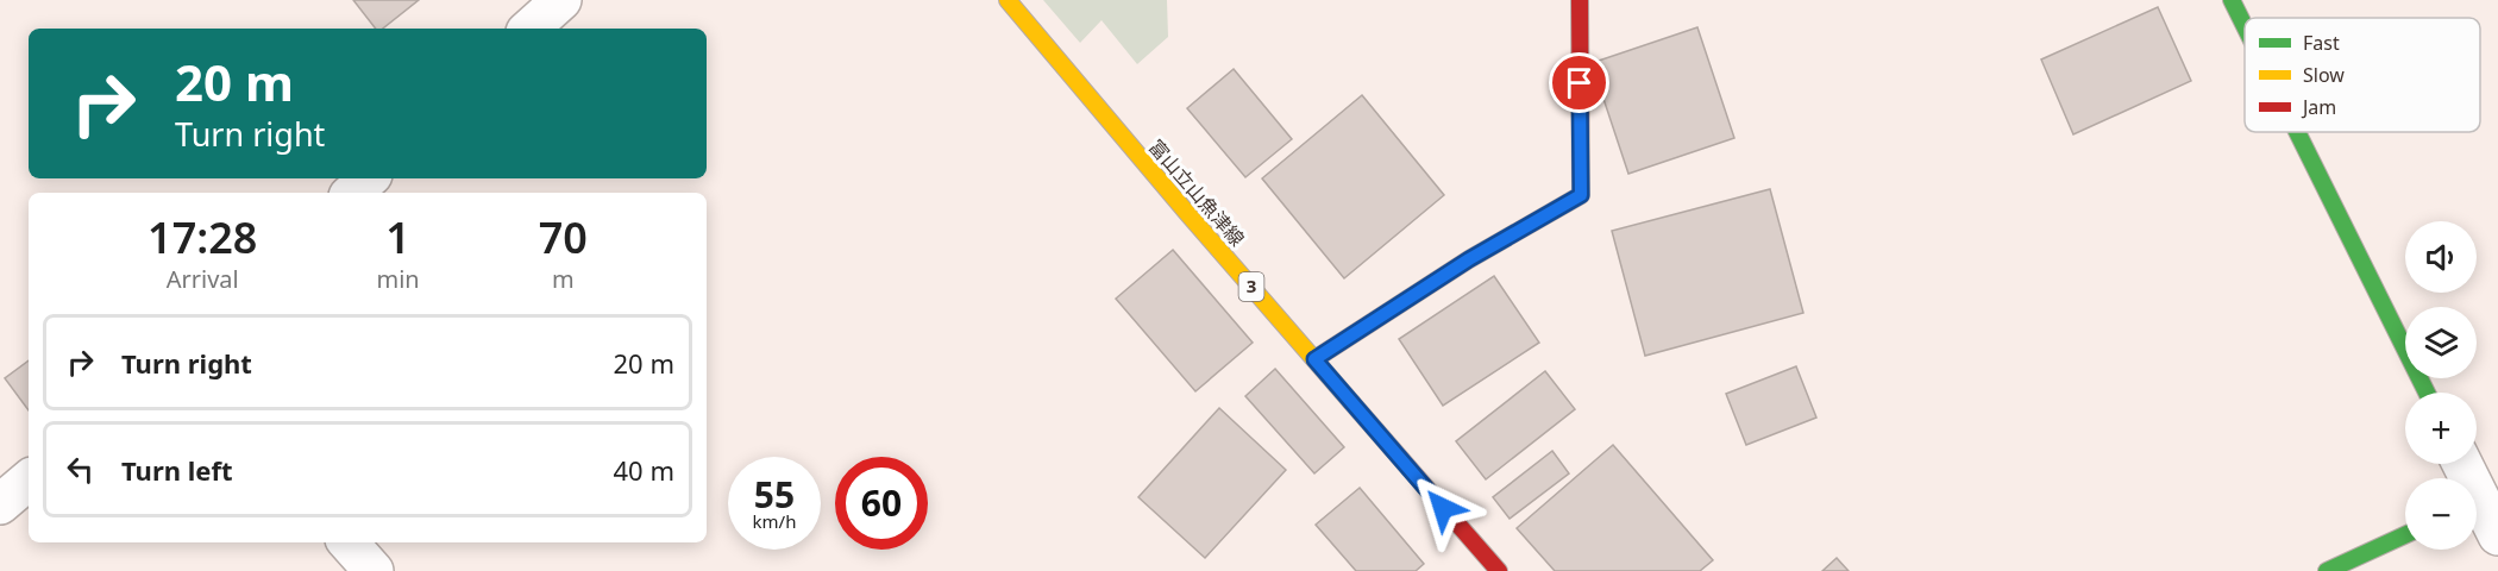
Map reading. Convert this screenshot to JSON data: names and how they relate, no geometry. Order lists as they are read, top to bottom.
{
  "streets": {
    "street": ["富山立山魚津線", "3"]
  },
  "legend": ["Fast", "Slow", "Jam"],
  "page": {
    "turn": ["20 m", "Turn right"],
    "eta": [
      "17:28",
      "Arrival",
      "1",
      "min",
      "70",
      "m"
    ],
    "map_buttons": ["+", "−"],
    "list": [
      {
        "name": "Turn right",
        "value": "20 m"
      },
      {
        "name": "Turn left",
        "value": "40 m"
      }
    ],
    "speed": "55 km/h",
    "limit": "60"
  }
}
